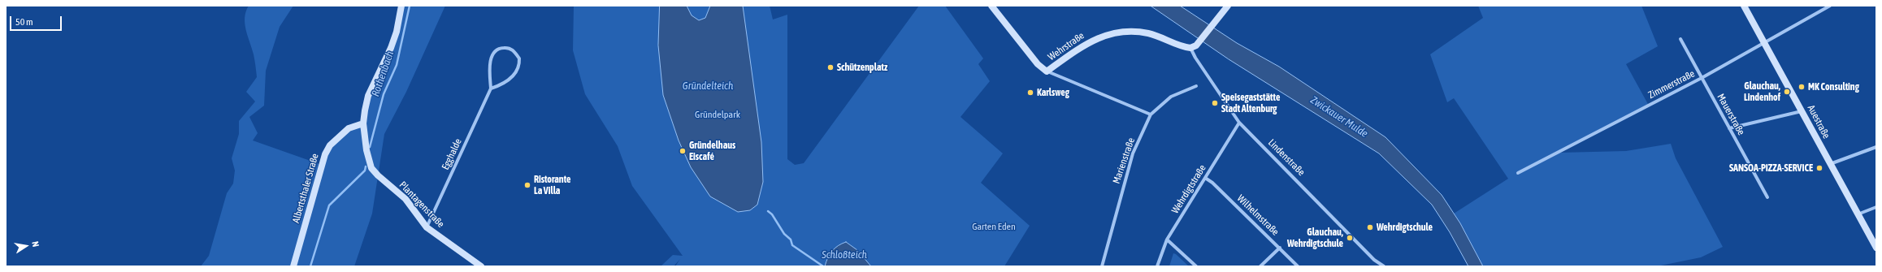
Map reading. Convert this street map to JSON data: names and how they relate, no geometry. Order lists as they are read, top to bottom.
{
  "streets": {
    "street": [
      "Wehrstraße",
      "Zimmerstraße",
      "Mauerstraße",
      "Auestraße",
      "Egghalde",
      "Lindenstraße",
      "Marienstraße",
      "Albertsthaler Straße",
      "Wehrdigtstraße",
      "Plantagenstraße",
      "Wilhelmstraße"
    ]
  },
  "crossings": [
    ["Wehrstraße", "Lindenstraße"],
    ["Wehrstraße", "Marienstraße"],
    ["Zimmerstraße", "Mauerstraße"],
    ["Zimmerstraße", "Auestraße"],
    ["Egghalde", "Plantagenstraße"],
    ["Lindenstraße", "Wehrdigtstraße"],
    ["Albertsthaler Straße", "Plantagenstraße"],
    ["Wehrdigtstraße", "Wilhelmstraße"]
  ],
  "water": [
    "Rothenbach",
    "Gründelteich",
    "Zwickauer Mulde",
    "Schloßteich"
  ],
  "parks": ["Gründelpark", "Garten Eden"],
  "places": [
    "Schützenplatz",
    "MK Consulting",
    "Glauchau, Lindenhof",
    "Karlsweg",
    "Speisegaststätte Stadt Altenburg",
    "Gründelhaus Eiscafé",
    "SANSOA-PIZZA-SERVICE",
    "Ristorante La Villa",
    "Wehrdigtschule",
    "Glauchau, Wehrdigtschule"
  ],
  "scale_bar": "50 m",
  "north": "right"
}
